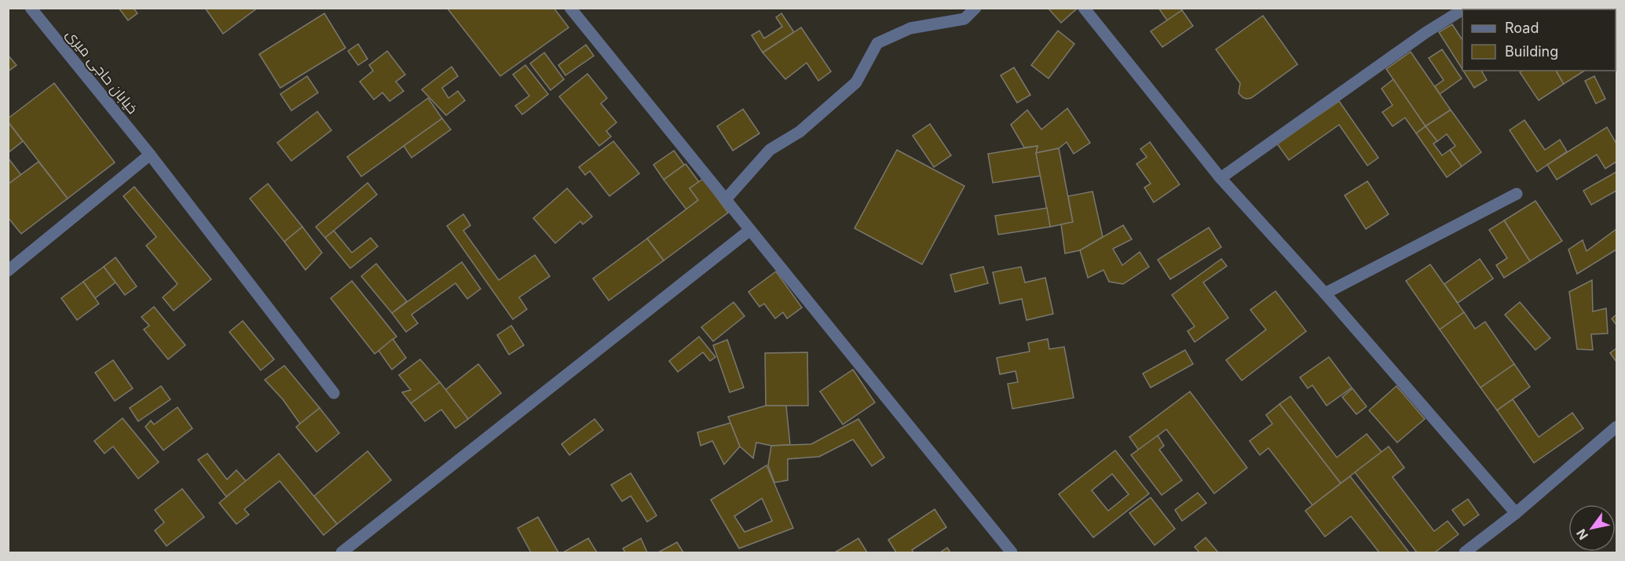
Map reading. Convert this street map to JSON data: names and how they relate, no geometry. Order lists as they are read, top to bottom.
{
  "streets": {
    "street": ["خیابان حاجی میری"]
  },
  "legend": ["Road", "Building"],
  "north": "bottom left"
}
